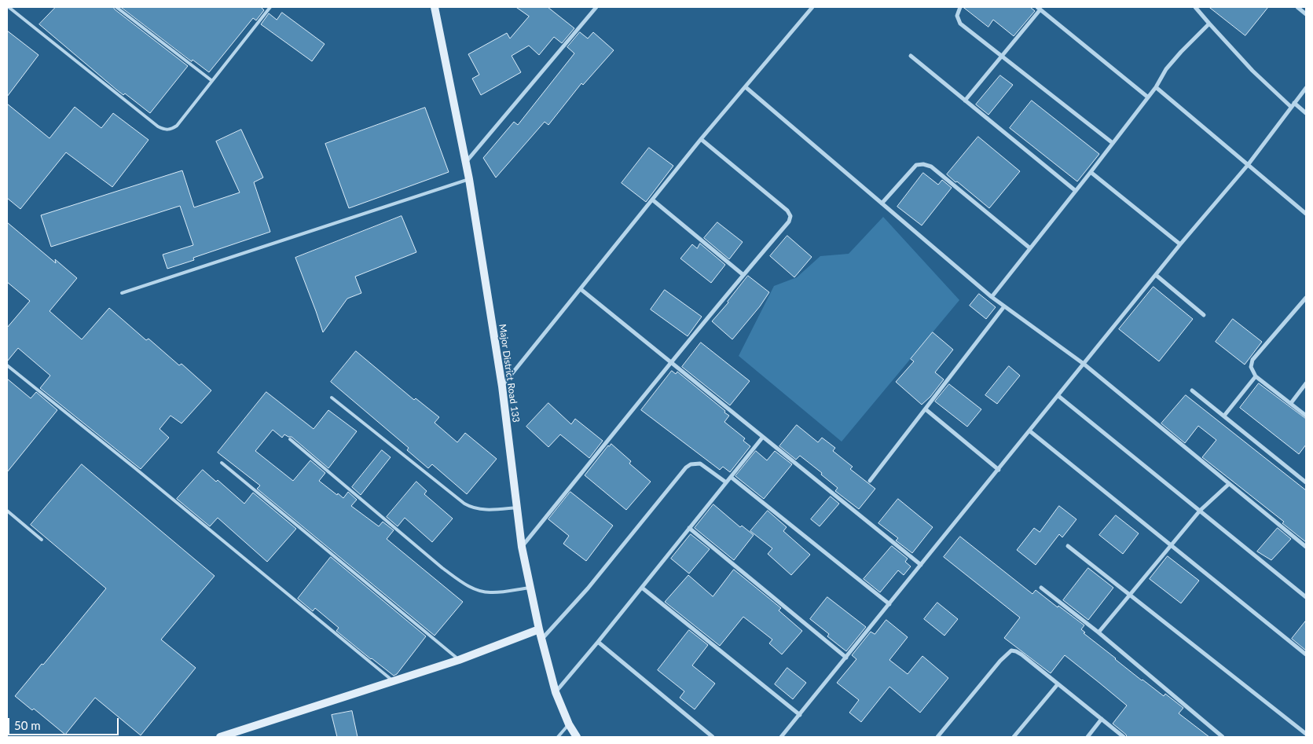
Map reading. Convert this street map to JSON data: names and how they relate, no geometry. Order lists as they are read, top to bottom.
{
  "streets": {
    "main road": ["Major District Road 133"]
  },
  "scale_bar": "50 m"
}
